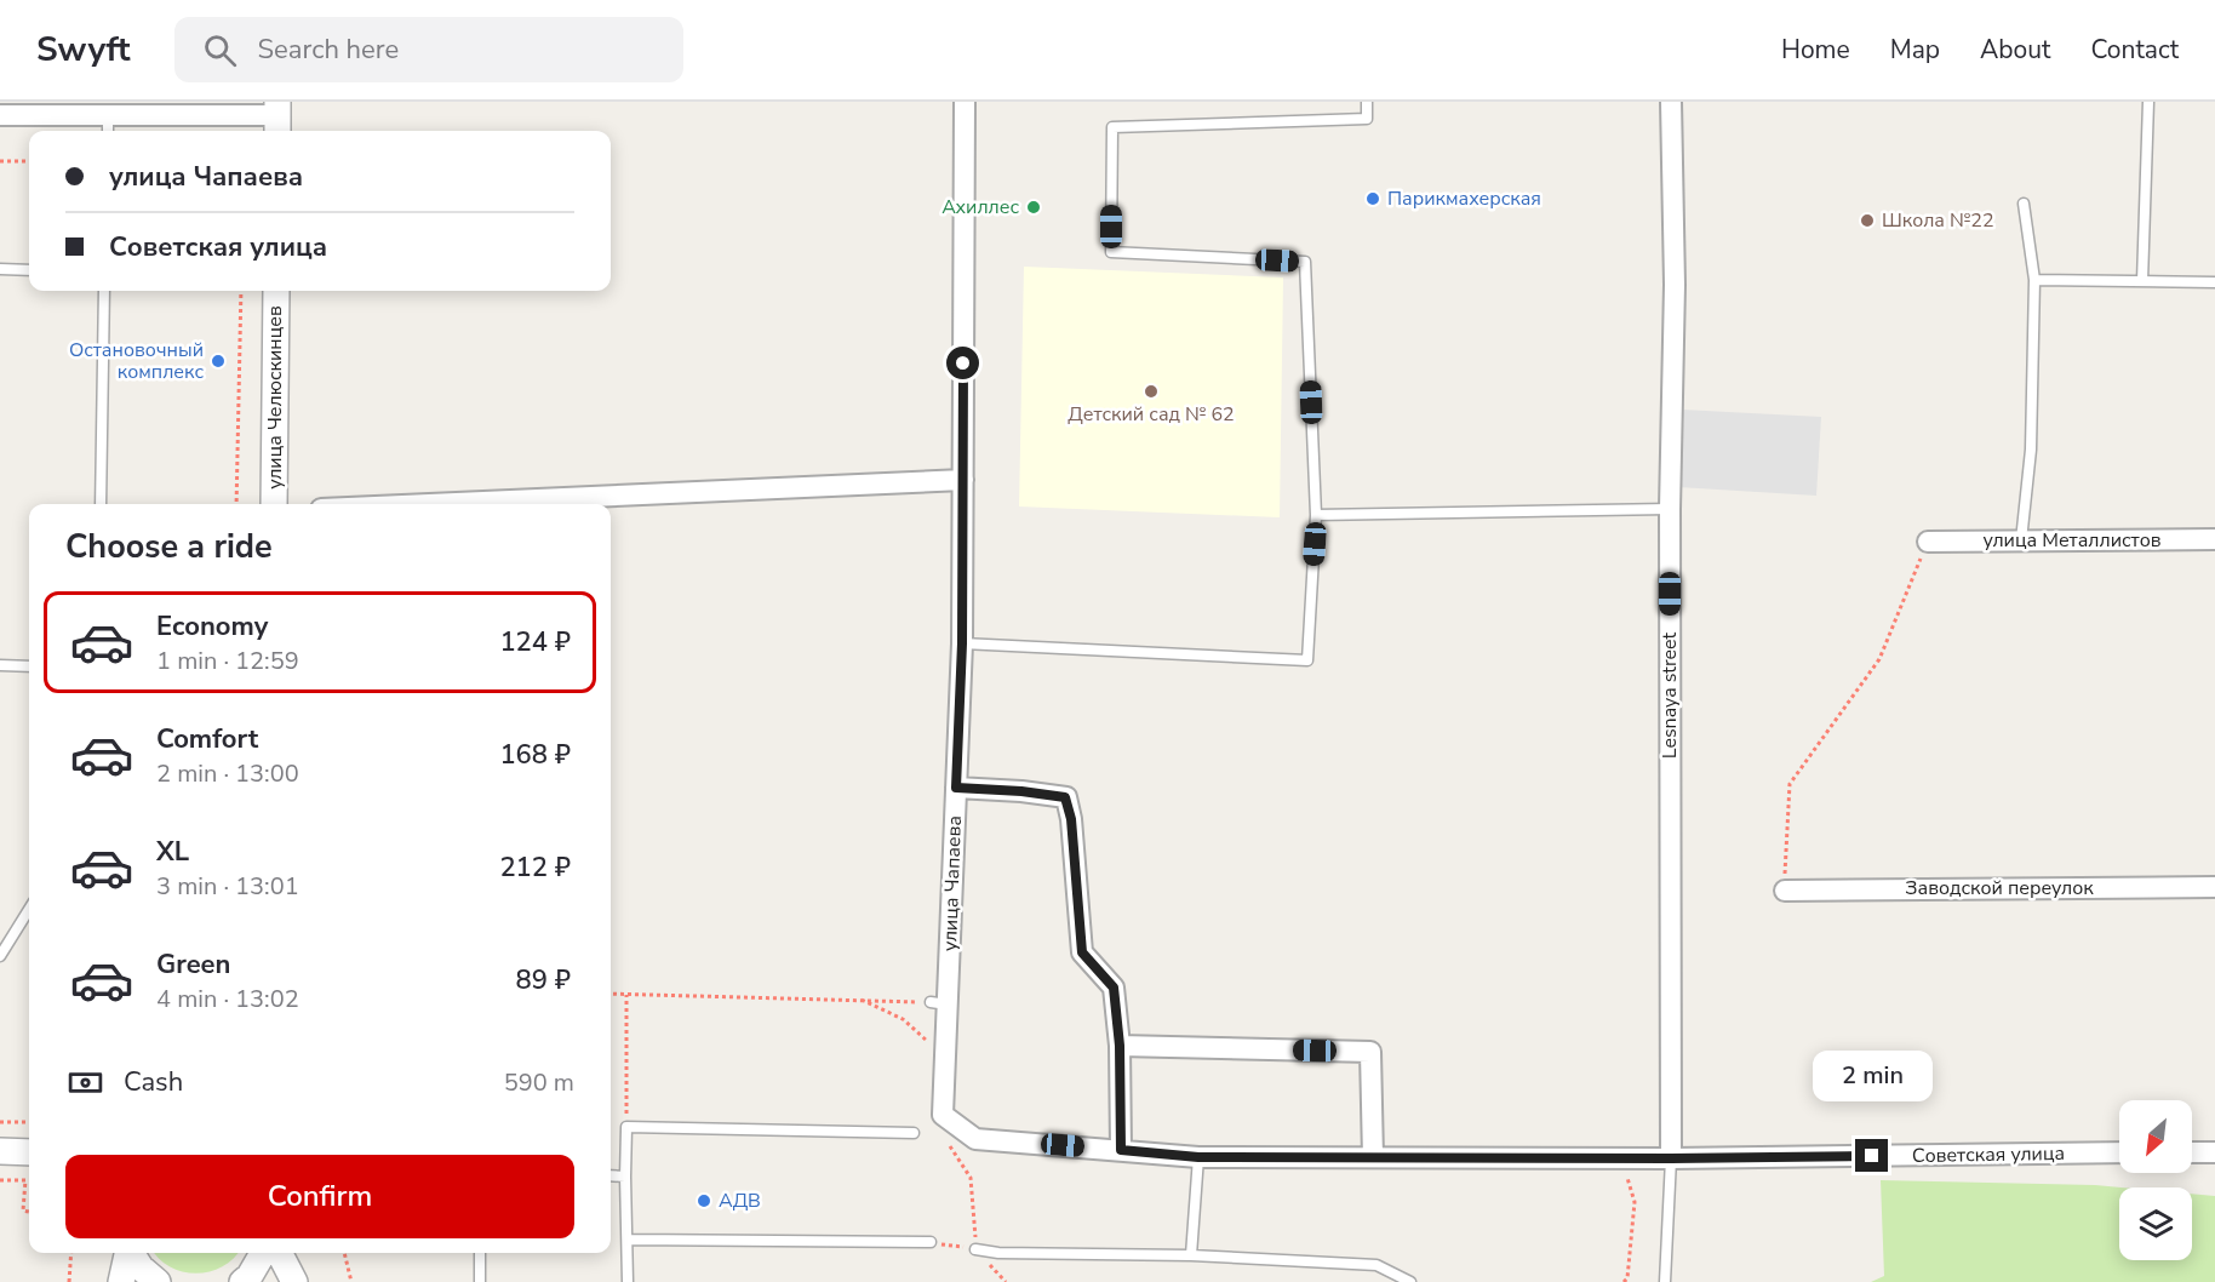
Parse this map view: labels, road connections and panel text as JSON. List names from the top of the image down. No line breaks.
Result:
{"streets":{"street":["улица Челюскинцев","улица Металлистов","Lesnaya street","улица Чапаева","Заводской переулок","Советская улица"]},"crossings":[["Lesnaya street","Советская улица"],["улица Чапаева","Советская улица"]],"places":["Парикмахерская","Ахиллес","Школа №22","Остановочный комплекс","Детский сад № 62","АДВ"],"north":"bottom left","page":{"header":"Swyft","search":"Search here","nav":["Home","Map","About","Contact"],"banner":["улица Чапаева","Советская улица"],"heading":"Choose a ride","list":[{"name":"Economy","note":"1 min · 12:59","value":"124 ₽"},{"name":"Comfort","note":"2 min · 13:00","value":"168 ₽"},{"name":"XL","note":"3 min · 13:01","value":"212 ₽"},{"name":"Green","note":"4 min · 13:02","value":"89 ₽"}],"pay":["Cash","590 m"],"bubble":"2 min","buttons":"Confirm"}}
